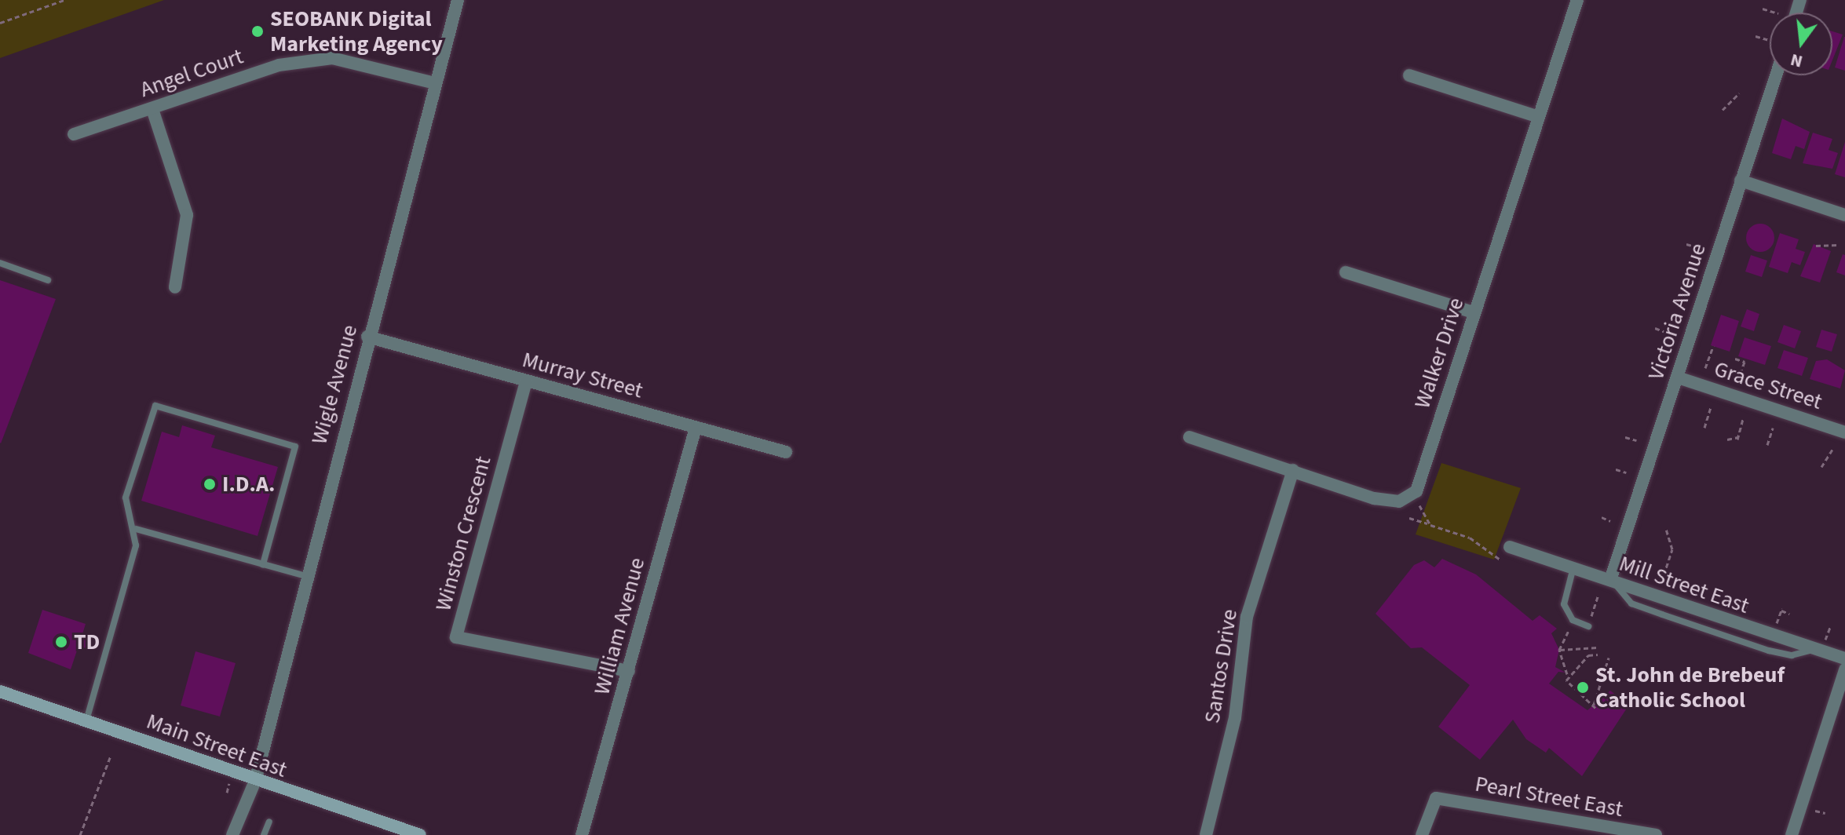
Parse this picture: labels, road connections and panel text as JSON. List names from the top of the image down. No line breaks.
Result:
{"streets":{"main road":["Main Street East"],"street":["Angel Court","Victoria Avenue","Walker Drive","Murray Street","Wigle Avenue","Grace Street","Winston Crescent","Mill Street East","William Avenue","Santos Drive","Pearl Street East"]},"crossings":[["Angel Court","Wigle Avenue"],["Victoria Avenue","Grace Street"],["Victoria Avenue","Mill Street East"],["Walker Drive","Santos Drive"],["Murray Street","Wigle Avenue"],["Murray Street","Winston Crescent"],["Murray Street","William Avenue"],["Wigle Avenue","Main Street East"],["Winston Crescent","William Avenue"]],"places":["SEOBANK Digital Marketing Agency","I.D.A.","TD","St. John de Brebeuf Catholic School"],"north":"bottom"}
